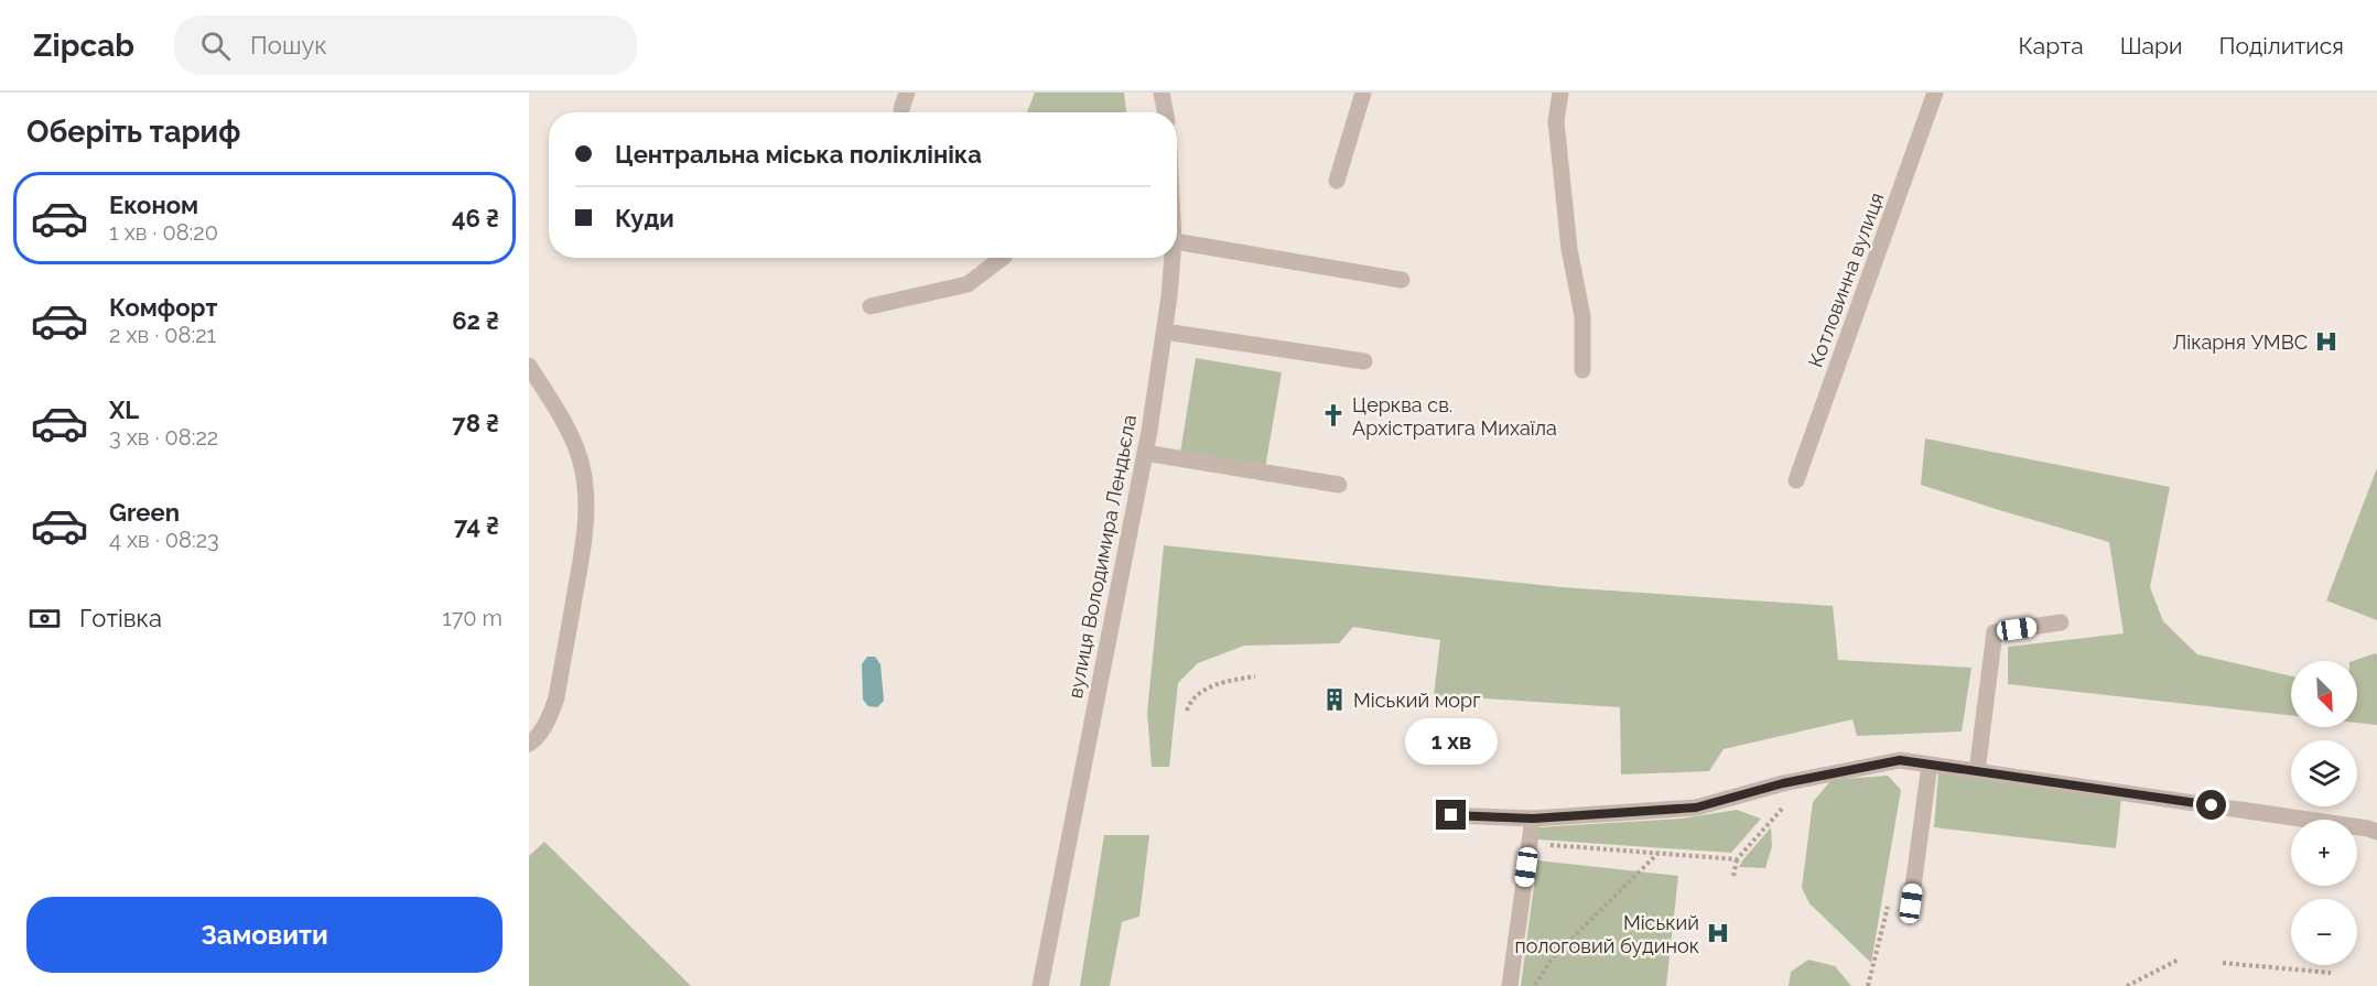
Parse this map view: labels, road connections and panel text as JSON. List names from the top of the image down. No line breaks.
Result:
{"streets":{"street":["Котловинна вулиця","вулиця Володимира Лендьєла"]},"places":{"hospital":["Лікарня УМВС","Міський пологовий будинок"],"church":["Церква св. Архістратига Михаїла"],"building":["Міський морг"]},"north":"bottom right","page":{"header":"Zipcab","search":"Пошук","nav":["Карта","Шари","Поділитися"],"heading":"Оберіть тариф","banner":["Центральна міська поліклініка","Куди"],"list":[{"name":"Економ","note":"1 хв · 08:20","value":"46 ₴"},{"name":"Комфорт","note":"2 хв · 08:21","value":"62 ₴"},{"name":"XL","note":"3 хв · 08:22","value":"78 ₴"},{"name":"Green","note":"4 хв · 08:23","value":"74 ₴"}],"pay":["Готівка","170 m"],"map_buttons":["+","−"],"bubble":"1 хв","buttons":"Замовити"}}
